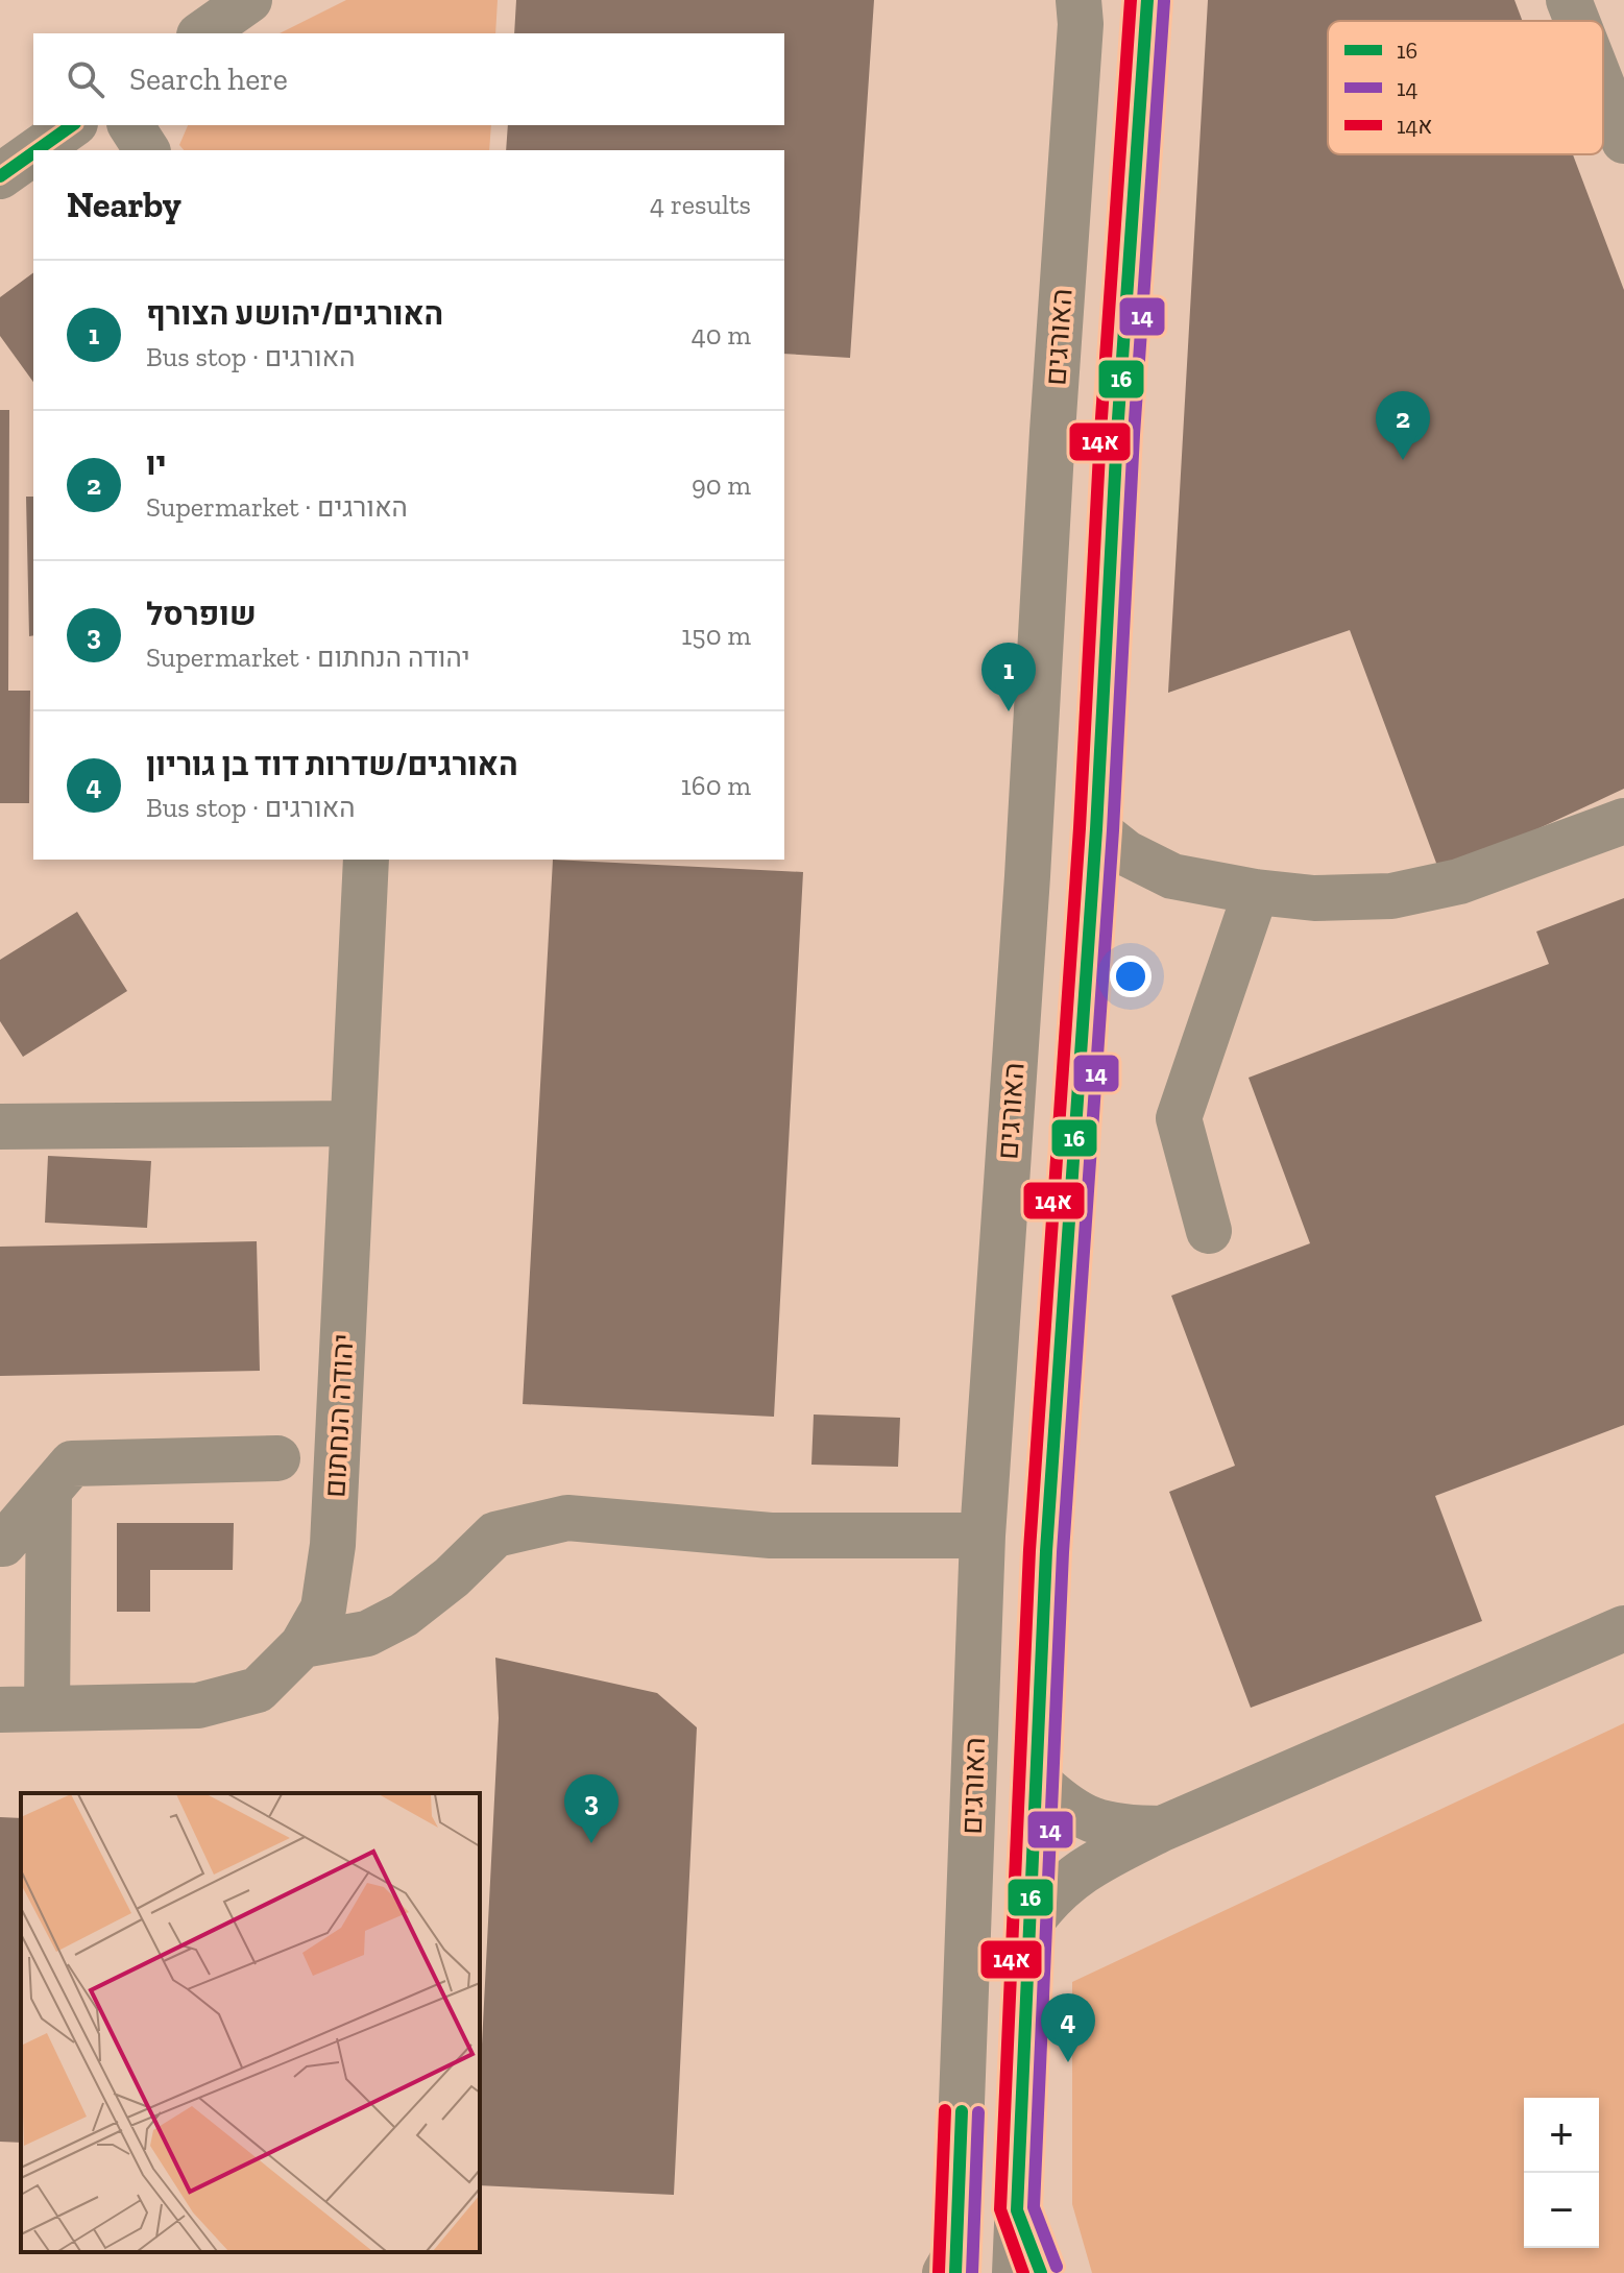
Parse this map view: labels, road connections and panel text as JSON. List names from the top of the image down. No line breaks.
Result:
{"streets":{"street":["האורגים","יהודה הנחתום"]},"lines":["transit line 16","transit line 14א","transit line 14"],"legend":["16","14","14א"],"page":{"search":"Search here","heading":["Nearby","4 results"],"list":[{"mark":"1","name":"האורגים/יהושע הצורף","note":"Bus stop · האורגים","value":"40 m"},{"mark":"2","name":"יו","note":"Supermarket · האורגים","value":"90 m"},{"mark":"3","name":"שופרסל","note":"Supermarket · יהודה הנחתום","value":"150 m"},{"mark":"4","name":"האורגים/שדרות דוד בן גוריון","note":"Bus stop · האורגים","value":"160 m"}],"pins":["2","1","3","4"],"map_buttons":["+","−"]}}
